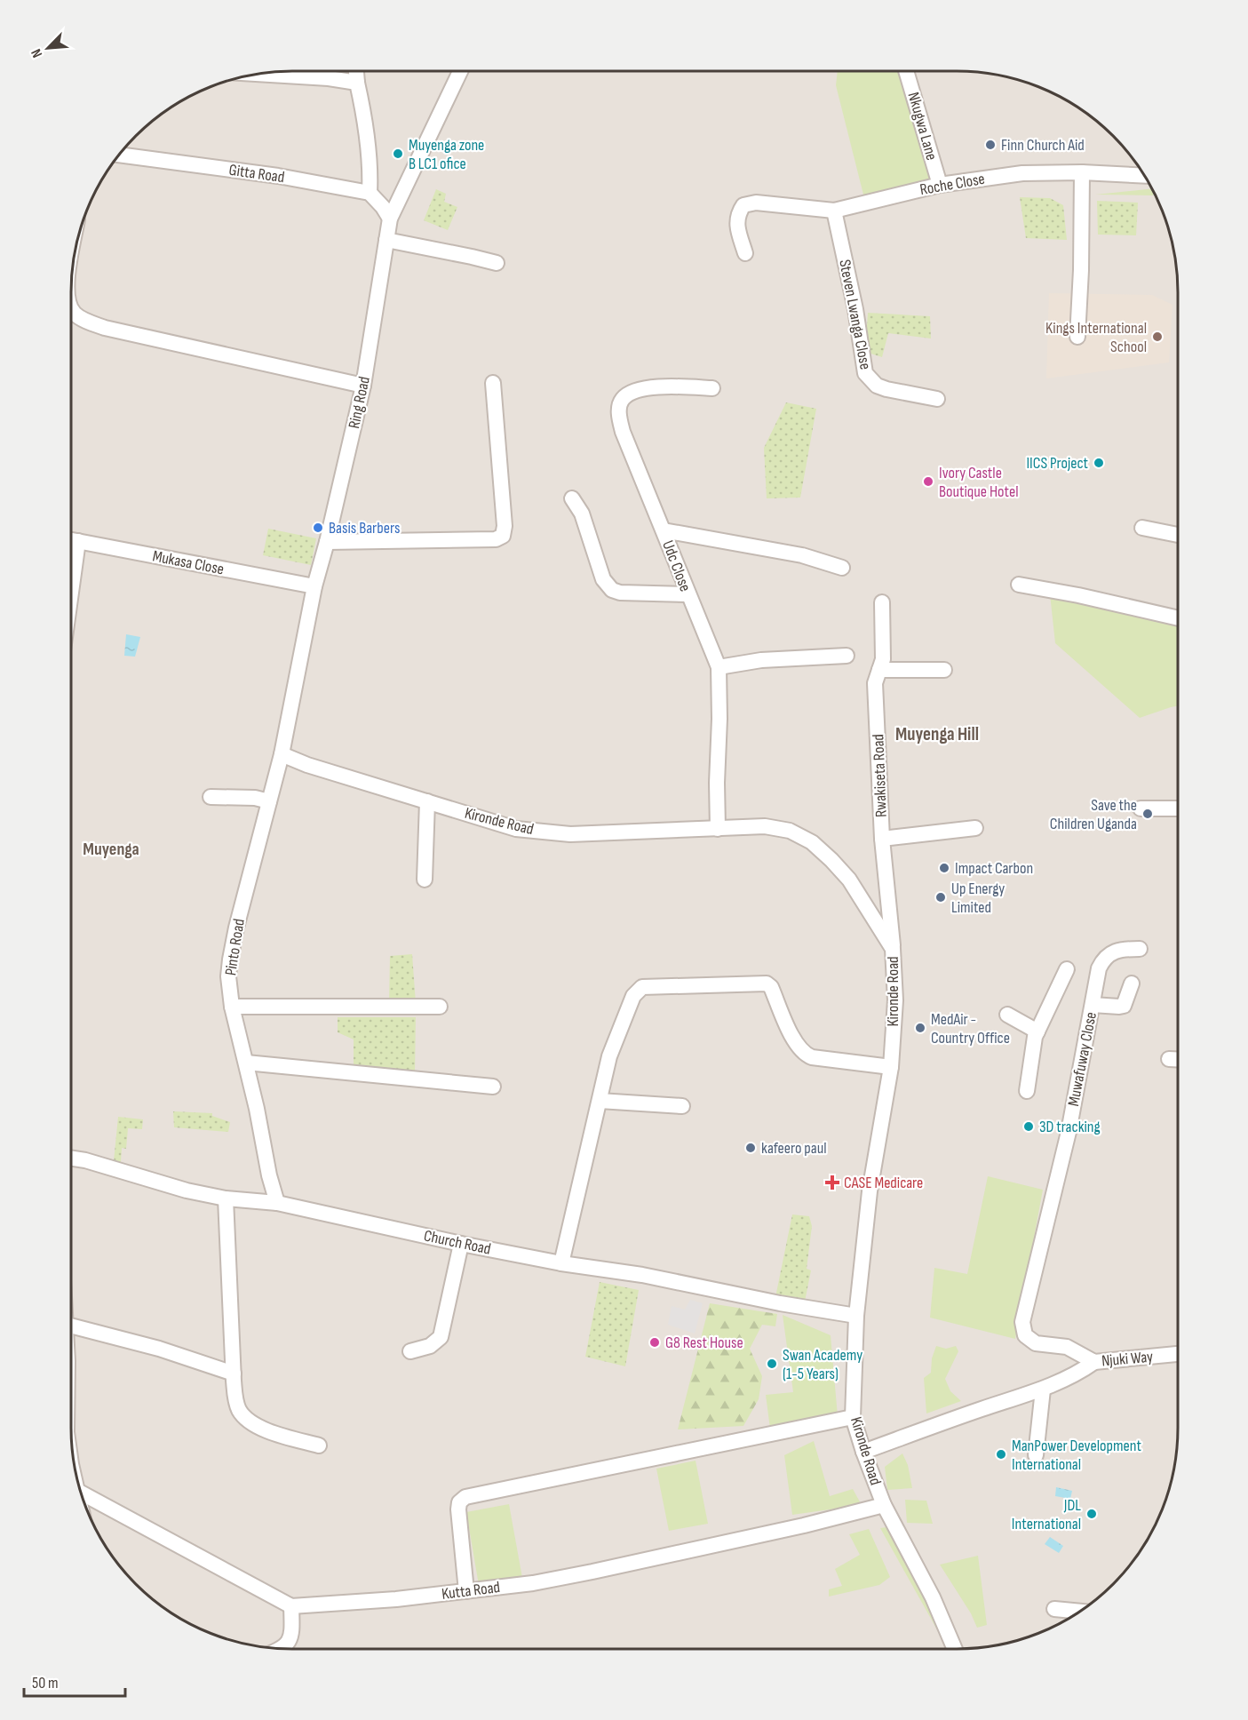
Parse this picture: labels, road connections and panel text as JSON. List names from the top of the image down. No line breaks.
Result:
{"streets":{"street":["Nkugwa Lane","Gitta Road","Roche Close","Steven Lwanga Close","Ring Road","Mukasa Close","Udc Close","Rwakiseta Road","Kironde Road","Pinto Road","Muwafuway Close","Church Road","Njuki Way","Kutta Road"]},"crossings":[["Nkugwa Lane","Roche Close"],["Roche Close","Steven Lwanga Close"],["Ring Road","Mukasa Close"],["Ring Road","Kironde Road"],["Ring Road","Pinto Road"],["Udc Close","Kironde Road"],["Rwakiseta Road","Kironde Road"],["Kironde Road","Pinto Road"],["Kironde Road","Church Road"],["Kironde Road","Kutta Road"],["Pinto Road","Church Road"],["Muwafuway Close","Njuki Way"]],"districts":["Muyenga Hill","Muyenga"],"places":{"other":["Finn Church Aid","Muyenga zone B LC1 ofice","Kings International School","IICS Project","Ivory Castle Boutique Hotel","Basis Barbers","Save the Children Uganda","Impact Carbon","Up Energy Limited","MedAir - Country Office","3D tracking","kafeero paul","G8 Rest House","Swan Academy (1-5 Years)","ManPower Development International","JDL International"],"health":["CASE Medicare"]},"scale_bar":"50 m","north":"bottom left"}
